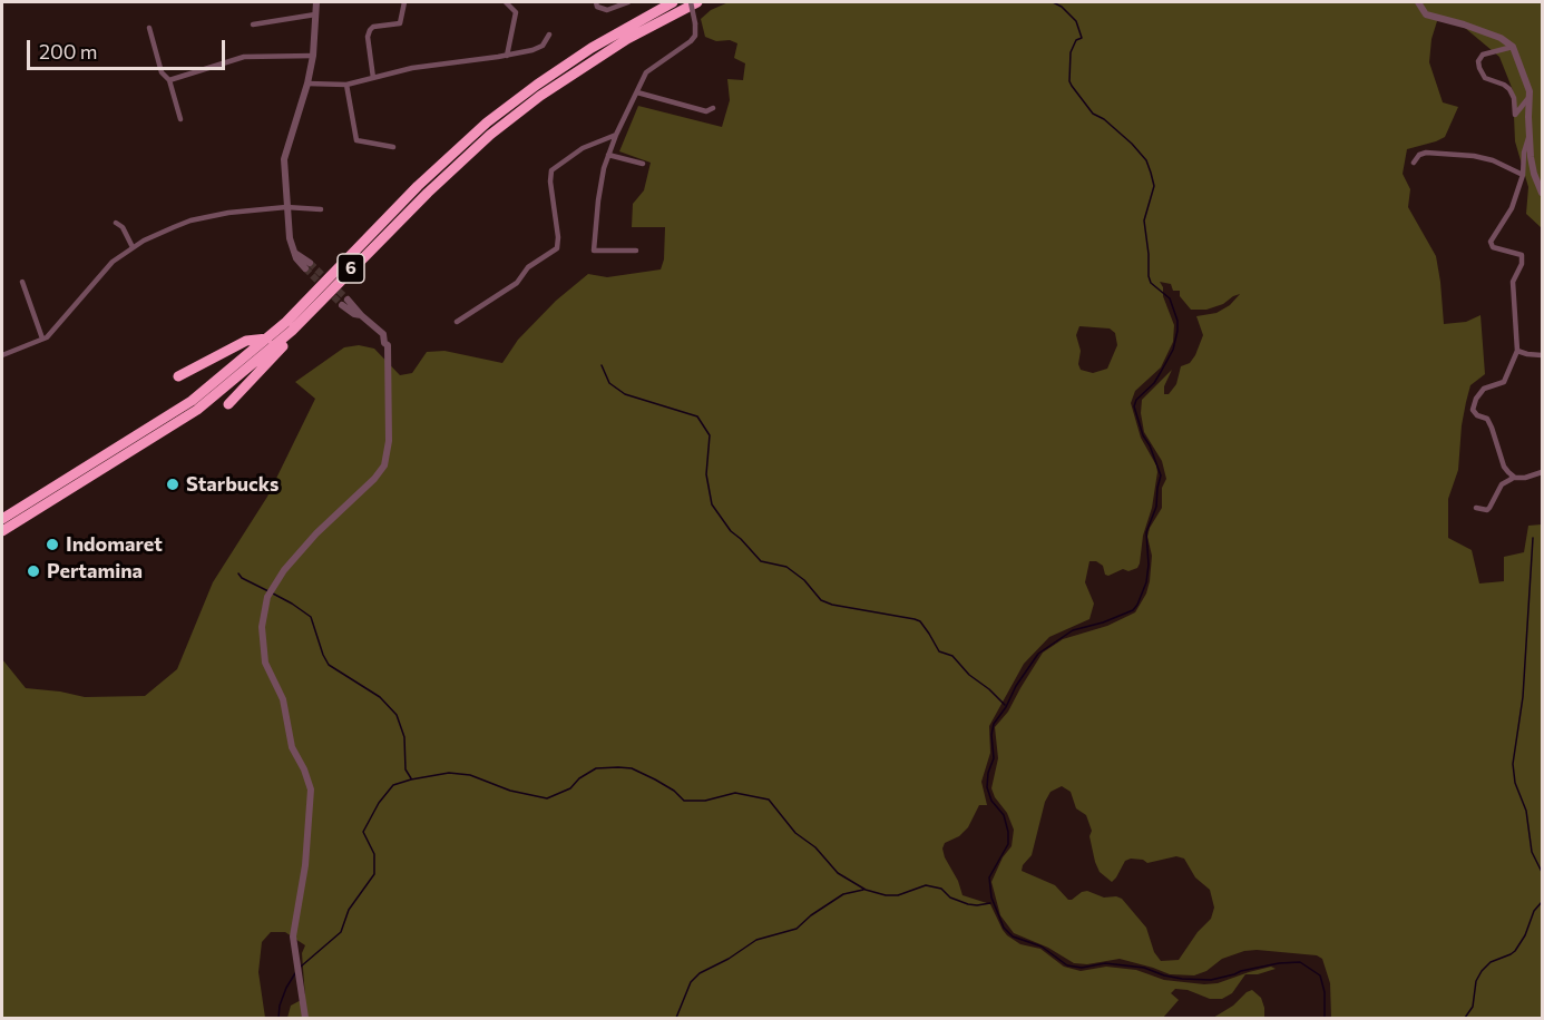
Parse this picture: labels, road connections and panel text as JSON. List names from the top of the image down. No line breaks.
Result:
{"streets":{"highway":["6"]},"places":["Starbucks","Indomaret","Pertamina"],"scale_bar":"200 m"}
